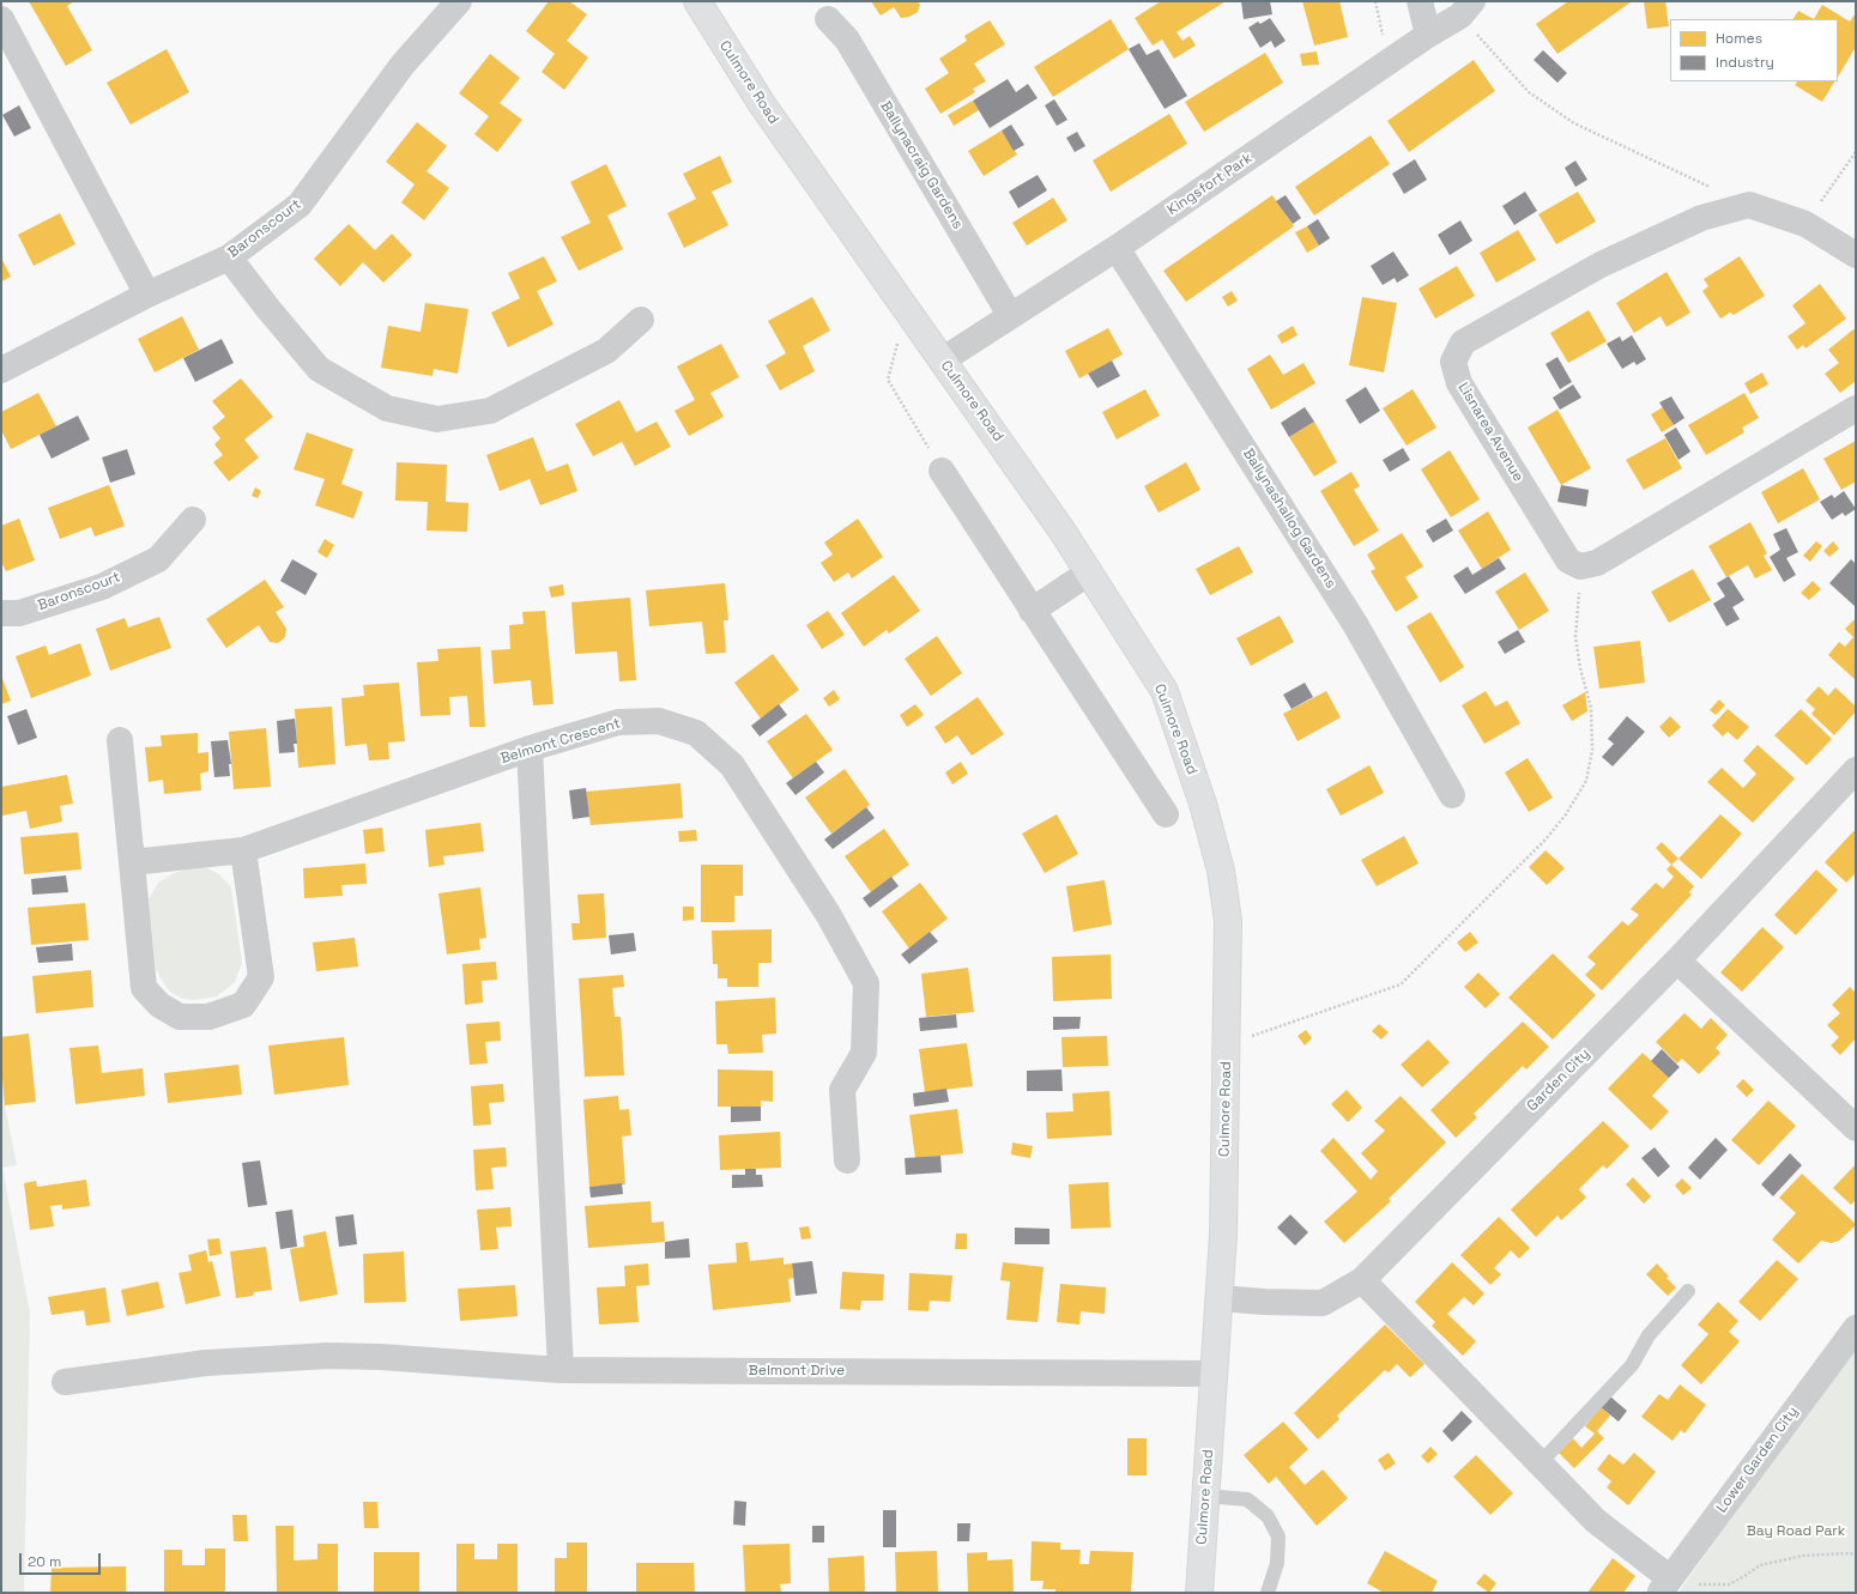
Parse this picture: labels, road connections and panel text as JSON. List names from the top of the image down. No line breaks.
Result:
{"streets":{"highway":["Culmore Road"],"street":["Ballynacraig Gardens","Kingsfort Park","Baronscourt","Lisnarea Avenue","Ballynashallog Gardens","Belmont Crescent","Garden City","Belmont Drive","Lower Garden City"]},"crossings":[["Culmore Road","Kingsfort Park"],["Culmore Road","Garden City"],["Culmore Road","Belmont Drive"],["Ballynacraig Gardens","Kingsfort Park"],["Kingsfort Park","Ballynashallog Gardens"]],"parks":["Bay Road Park"],"legend":["Homes","Industry"],"scale_bar":"20 m"}
